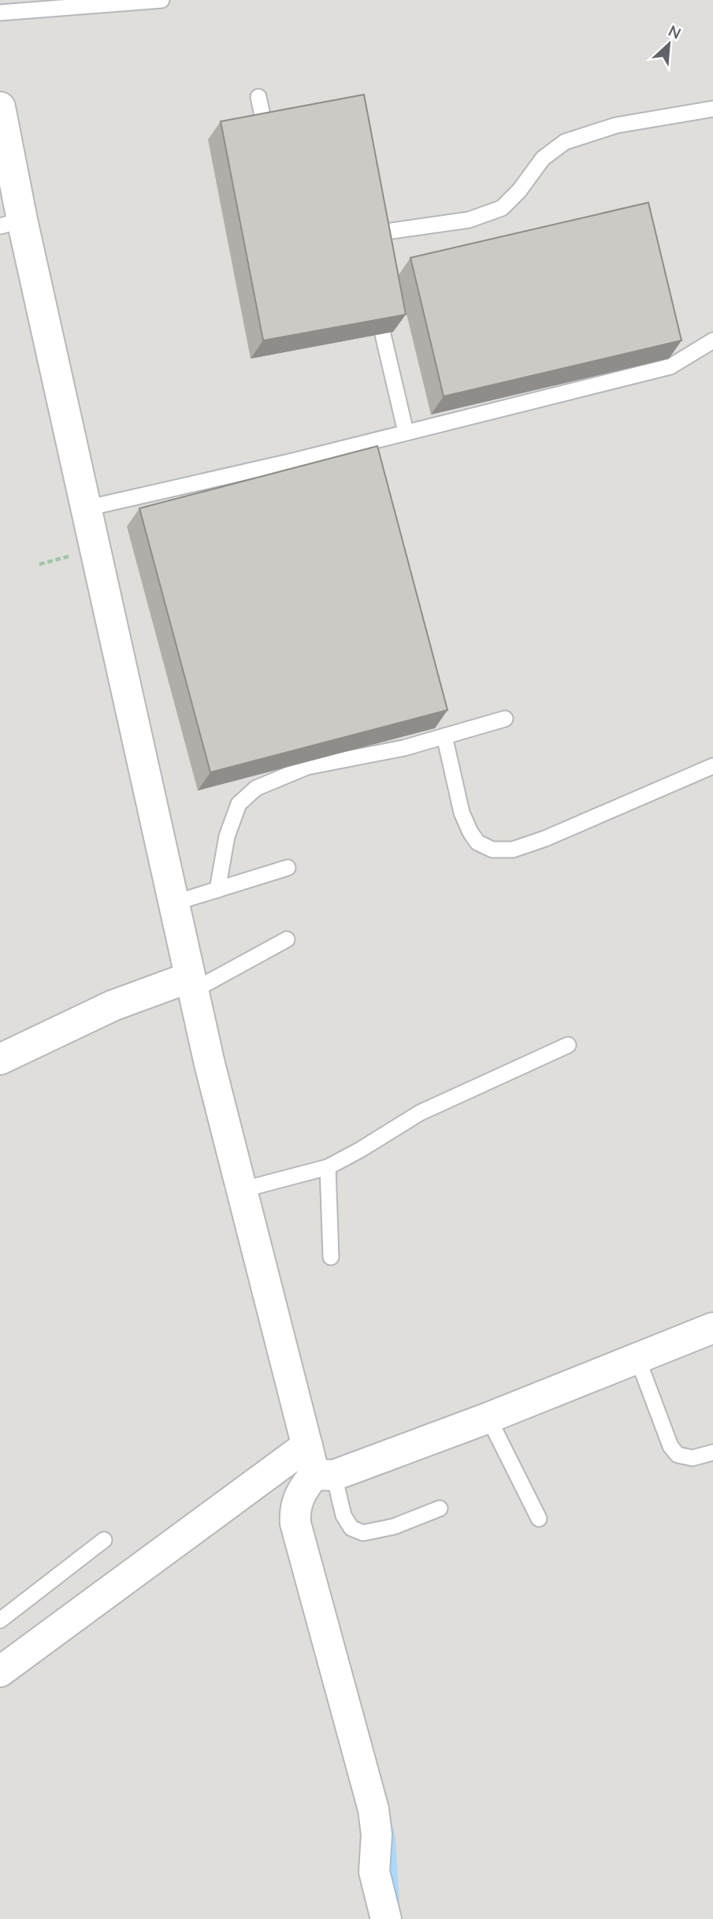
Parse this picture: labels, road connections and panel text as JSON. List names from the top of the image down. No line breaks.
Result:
{"north":"top right"}
